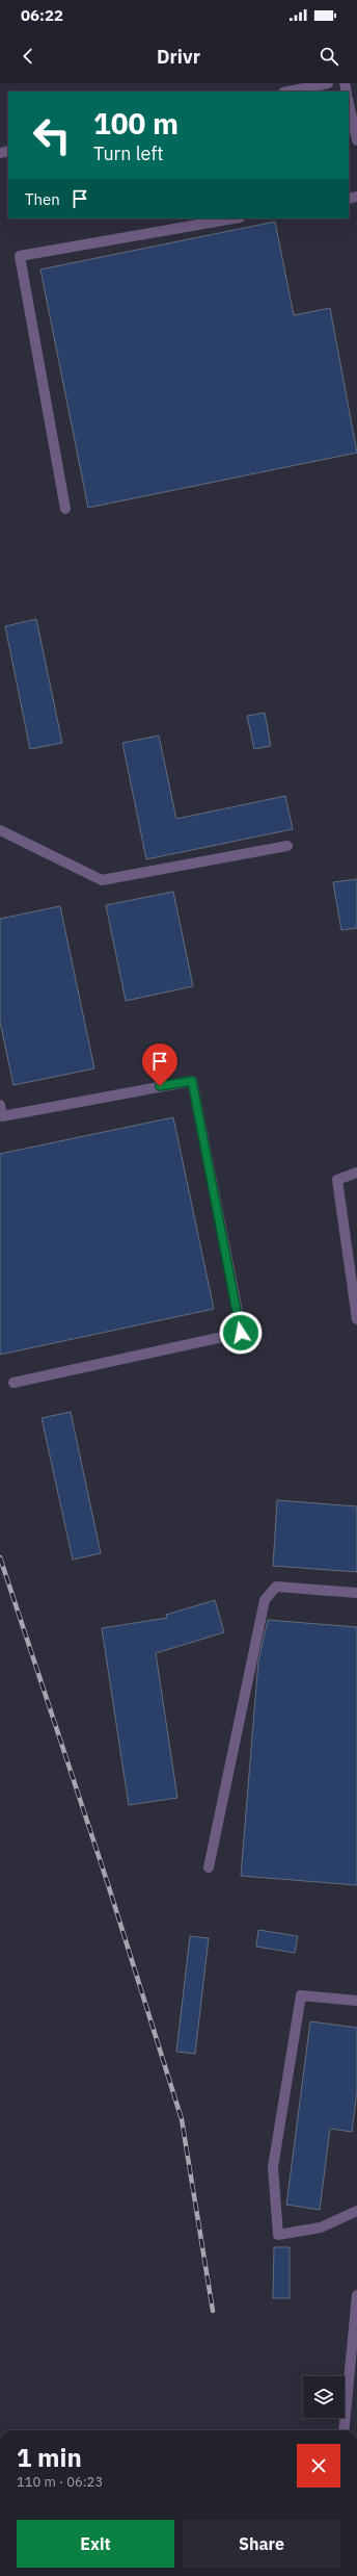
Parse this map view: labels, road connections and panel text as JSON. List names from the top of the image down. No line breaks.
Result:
{"page":{"status":"06:22","header":"Drivr","turn":["100 m","Turn left"],"then":"Then","heading":["1 min","110 m · 06:23"],"buttons":["Exit","Share"]}}
